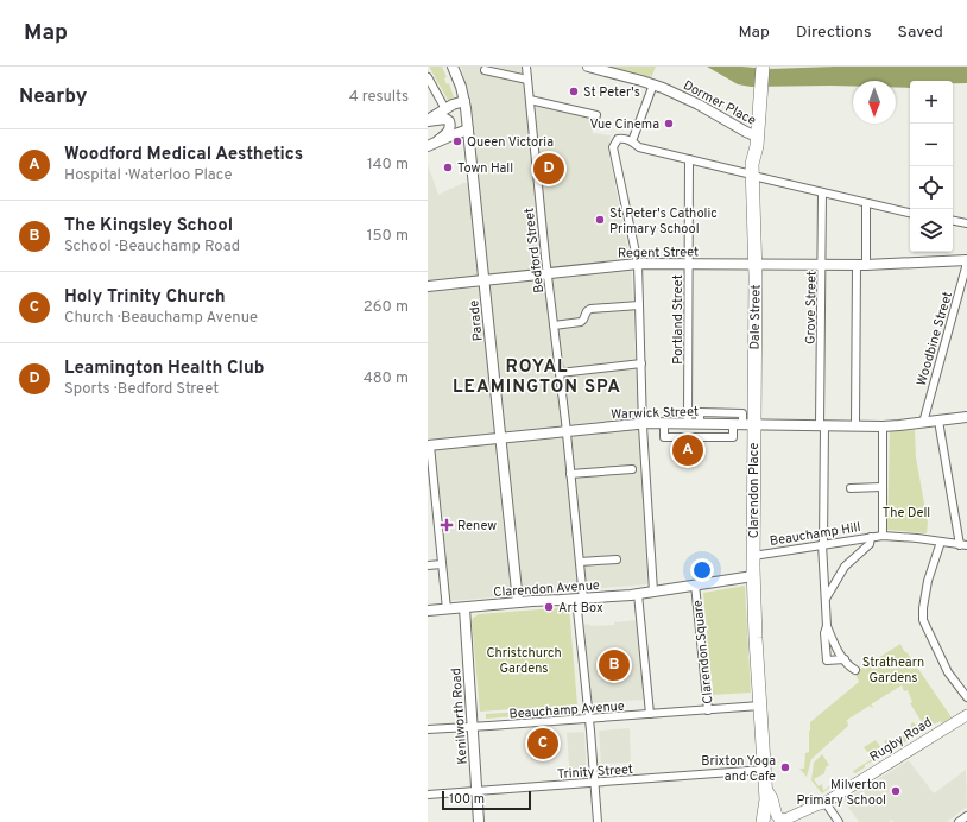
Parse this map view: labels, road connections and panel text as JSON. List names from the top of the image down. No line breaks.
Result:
{"streets":{"highway":["Dale Street","Clarendon Place"],"main road":["Dormer Place","Regent Street","Parade","Warwick Street","Clarendon Avenue","Clarendon Square","Kenilworth Road","Rugby Road"],"street":["Bedford Street","Grove Street","Portland Street","Woodbine Street","Beauchamp Hill","Beauchamp Avenue","Trinity Street"]},"crossings":[["Dormer Place","Dale Street"],["Bedford Street","Regent Street"],["Bedford Street","Warwick Street"],["Bedford Street","Clarendon Avenue"],["Bedford Street","Beauchamp Avenue"],["Bedford Street","Trinity Street"],["Regent Street","Grove Street"],["Regent Street","Dale Street"],["Regent Street","Portland Street"],["Regent Street","Parade"],["Regent Street","Woodbine Street"],["Grove Street","Warwick Street"],["Grove Street","Beauchamp Hill"],["Dale Street","Warwick Street"],["Dale Street","Clarendon Place"],["Portland Street","Warwick Street"],["Parade","Warwick Street"],["Parade","Clarendon Avenue"],["Woodbine Street","Warwick Street"],["Warwick Street","Clarendon Place"],["Clarendon Place","Beauchamp Hill"],["Clarendon Avenue","Clarendon Square"],["Clarendon Avenue","Kenilworth Road"],["Clarendon Square","Beauchamp Avenue"],["Beauchamp Avenue","Kenilworth Road"],["Kenilworth Road","Trinity Street"]],"districts":["ROYAL LEAMINGTON SPA"],"parks":["The Dell","Christchurch Gardens","Strathearn Gardens"],"places":{"other":["St Peter's","Vue Cinema","Queen Victoria","Town Hall","St Peter's Catholic Primary School","Art Box","Brixton Yoga and Cafe","Milverton Primary School"],"health":["Renew"]},"scale_bar":"100 m","north":"bottom","page":{"header":"Map","nav":["Map","Directions","Saved"],"heading":["Nearby","4 results"],"map_buttons":["+","−"],"list":[{"mark":"A","name":"Woodford Medical Aesthetics","note":"Hospital · Waterloo Place","value":"140 m"},{"mark":"B","name":"The Kingsley School","note":"School · Beauchamp Road","value":"150 m"},{"mark":"C","name":"Holy Trinity Church","note":"Church · Beauchamp Avenue","value":"260 m"},{"mark":"D","name":"Leamington Health Club","note":"Sports · Bedford Street","value":"480 m"}],"pins":["D","A","B","C"],"scale":"100 m"}}
